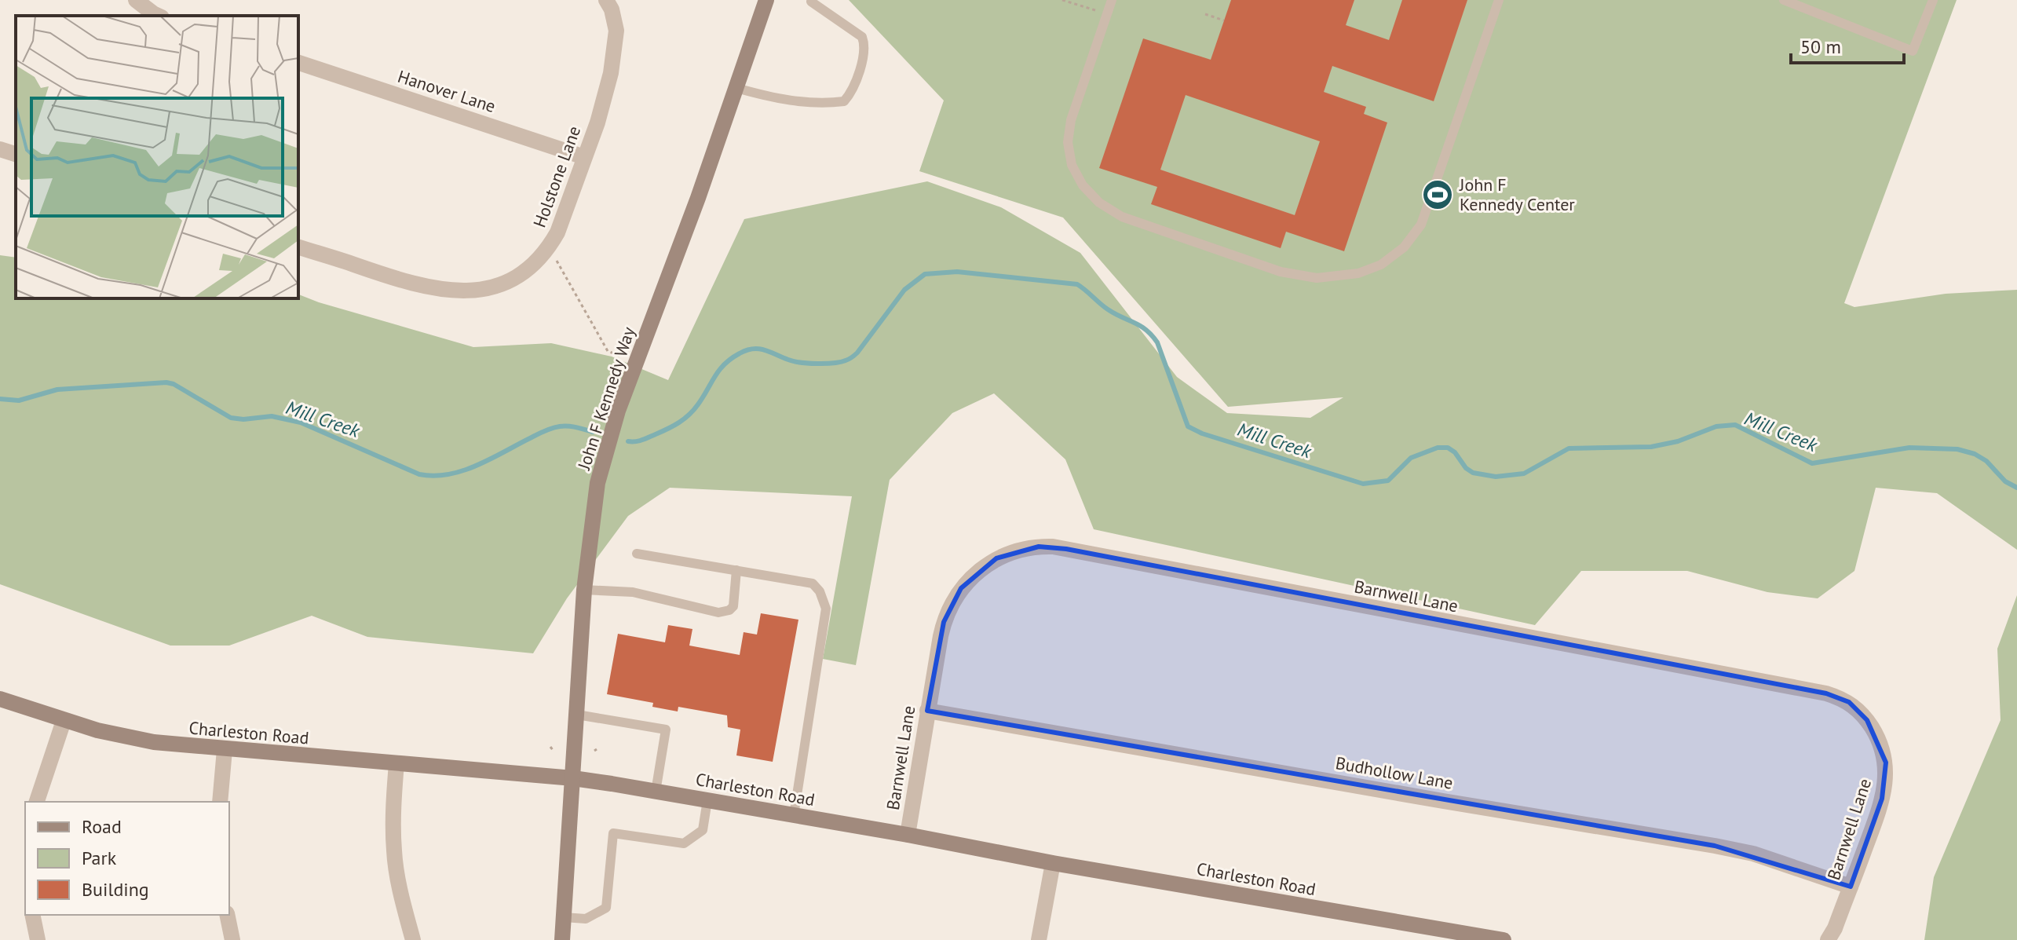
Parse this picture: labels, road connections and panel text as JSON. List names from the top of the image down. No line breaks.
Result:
{"streets":{"street":["Hanover Lane","Holstone Lane","John F Kennedy Way","Barnwell Lane","Charleston Road","Budhollow Lane"]},"crossings":[["Hanover Lane","Holstone Lane"],["John F Kennedy Way","Charleston Road"],["Barnwell Lane","Charleston Road"],["Barnwell Lane","Budhollow Lane"]],"water":["Mill Creek"],"places":{"sports":["John F Kennedy Center"]},"legend":["Road","Park","Building"],"scale_bar":"50 m"}
